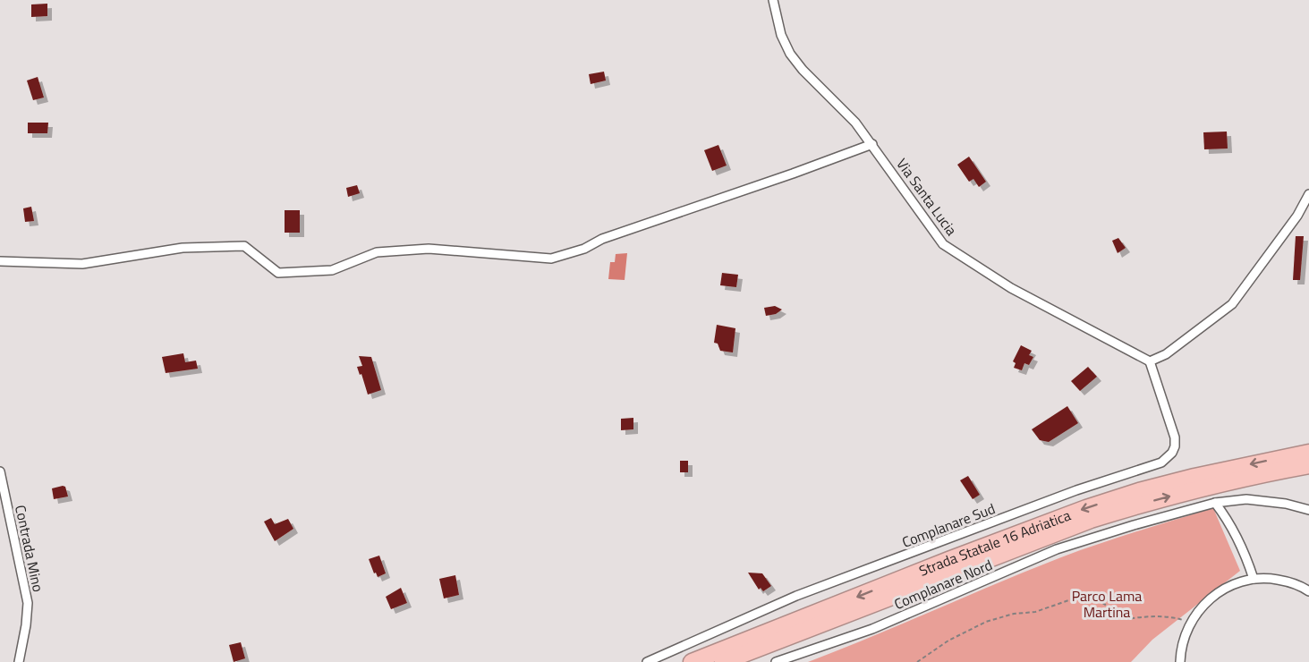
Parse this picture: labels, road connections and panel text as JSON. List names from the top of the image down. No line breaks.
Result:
{"streets":{"highway":["Strada Statale 16 Adriatica"],"street":["Via Santa Lucia","Complanare Sud","Contrada Mino","Complanare Nord"]},"crossings":[["Via Santa Lucia","Complanare Sud"]],"parks":["Parco Lama Martina"]}
